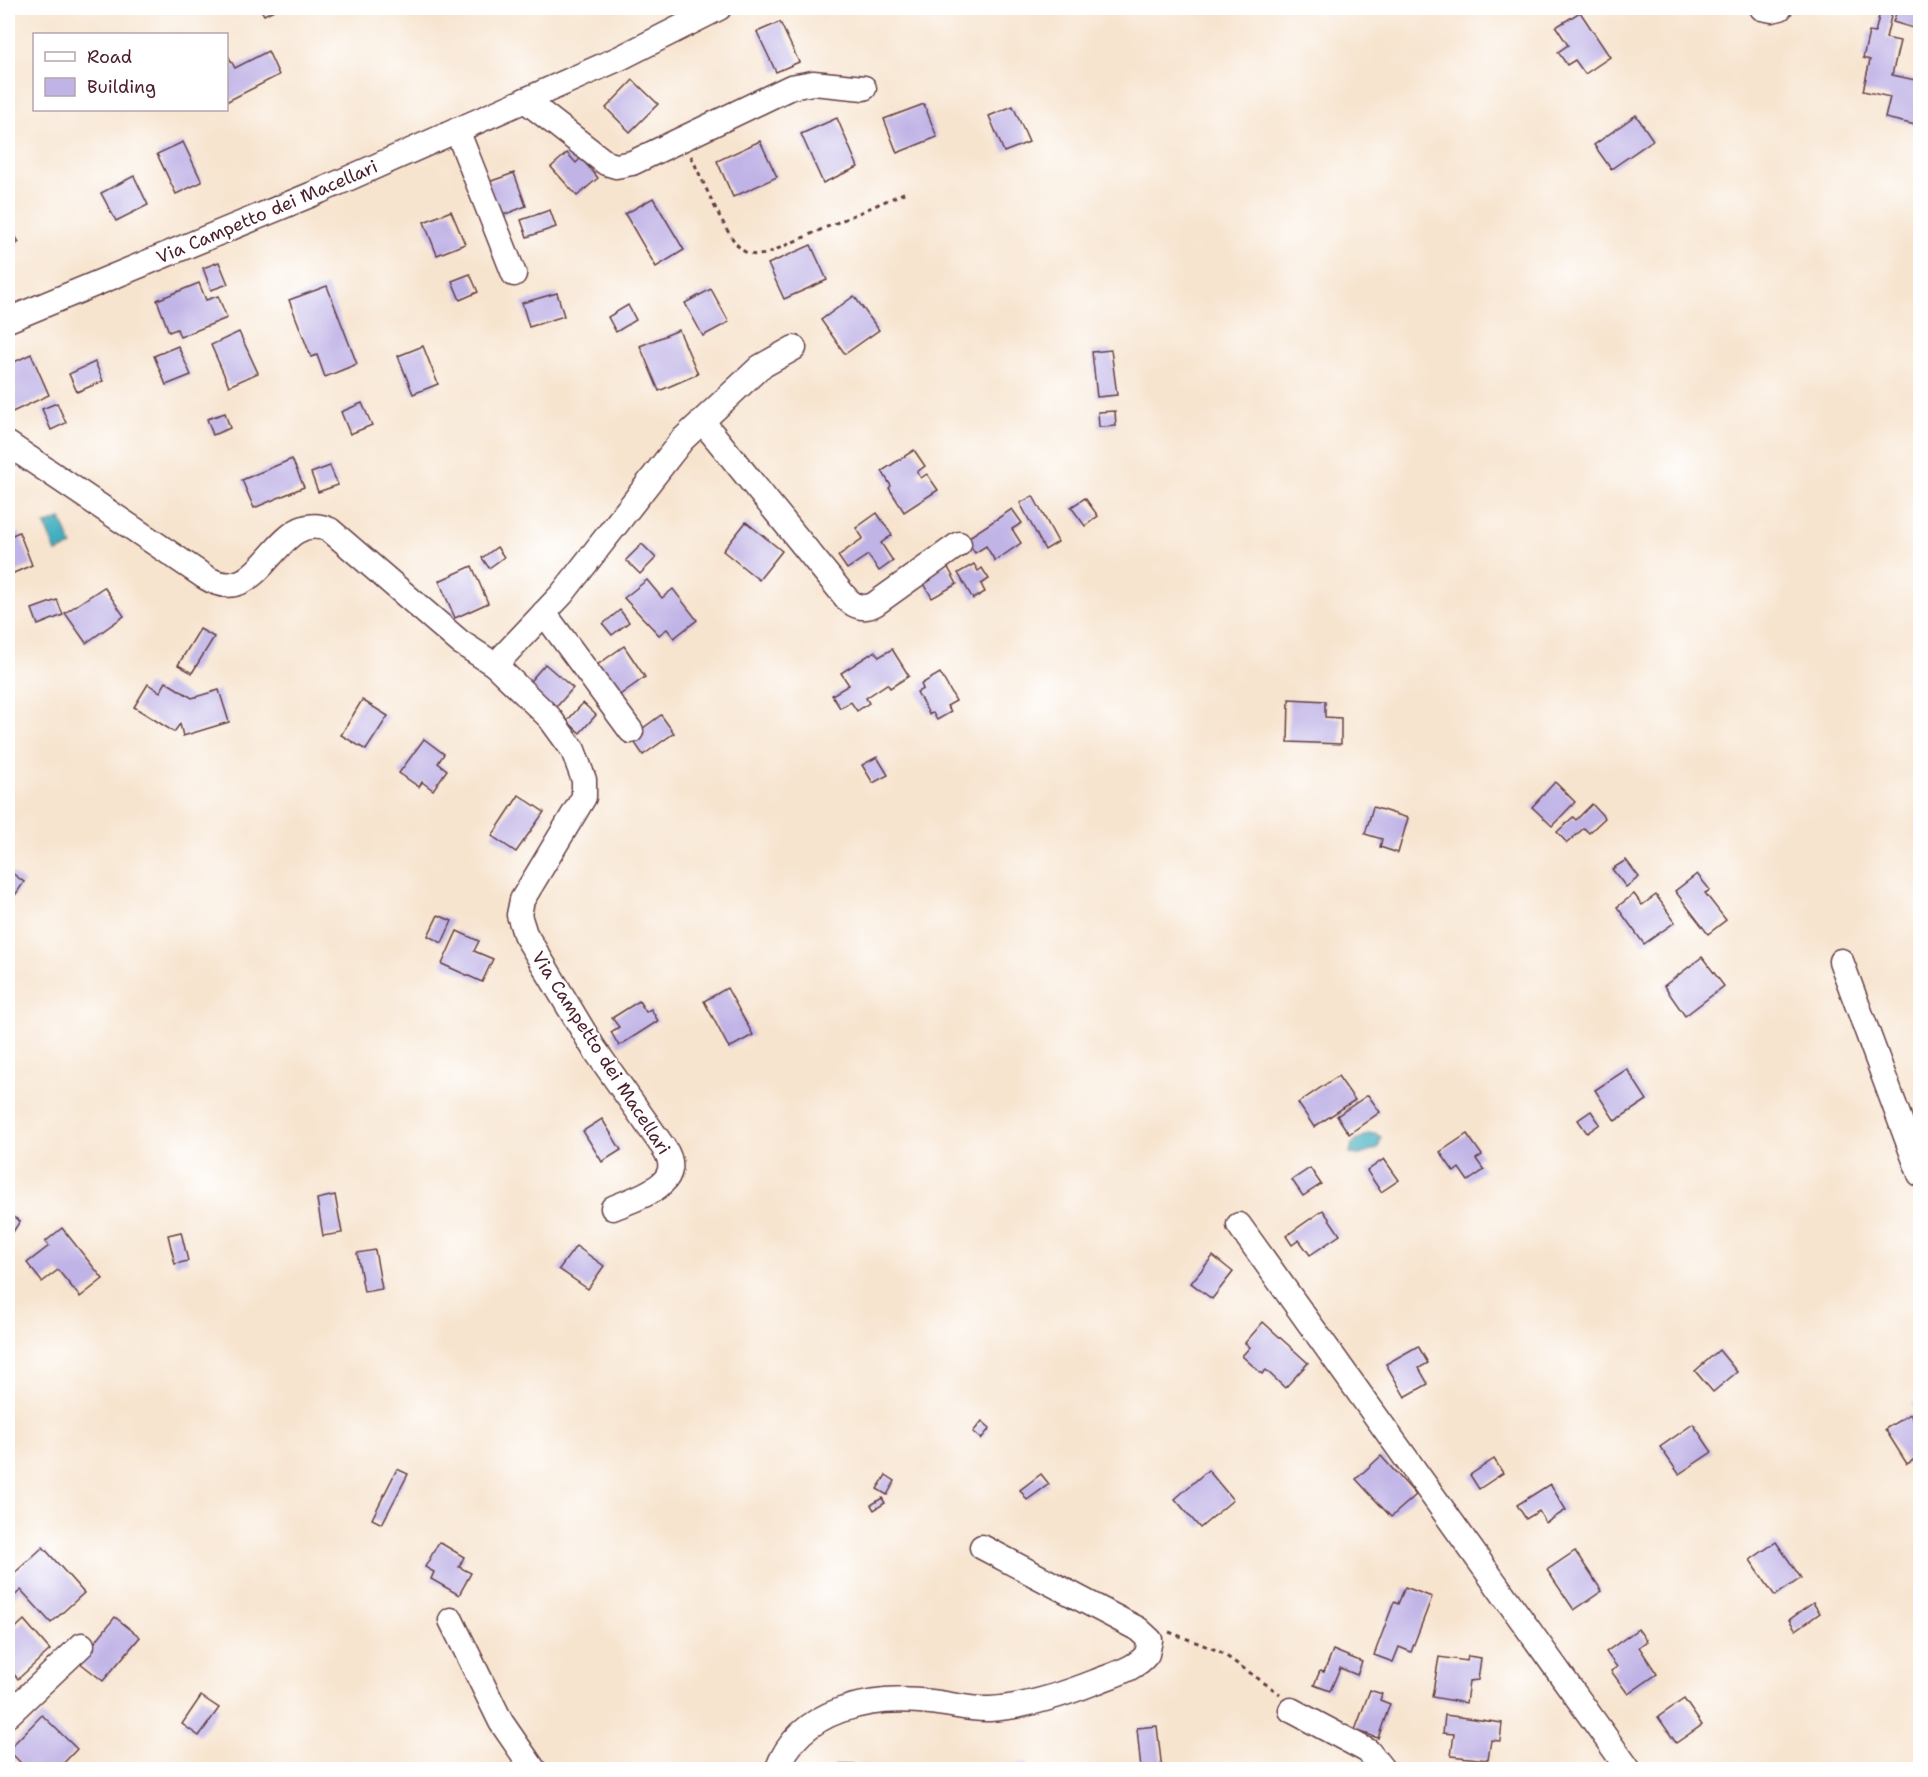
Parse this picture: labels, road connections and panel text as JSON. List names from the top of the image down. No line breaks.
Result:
{"streets":{"street":["Via Campetto dei Macellari"]},"legend":["Road","Building"]}
